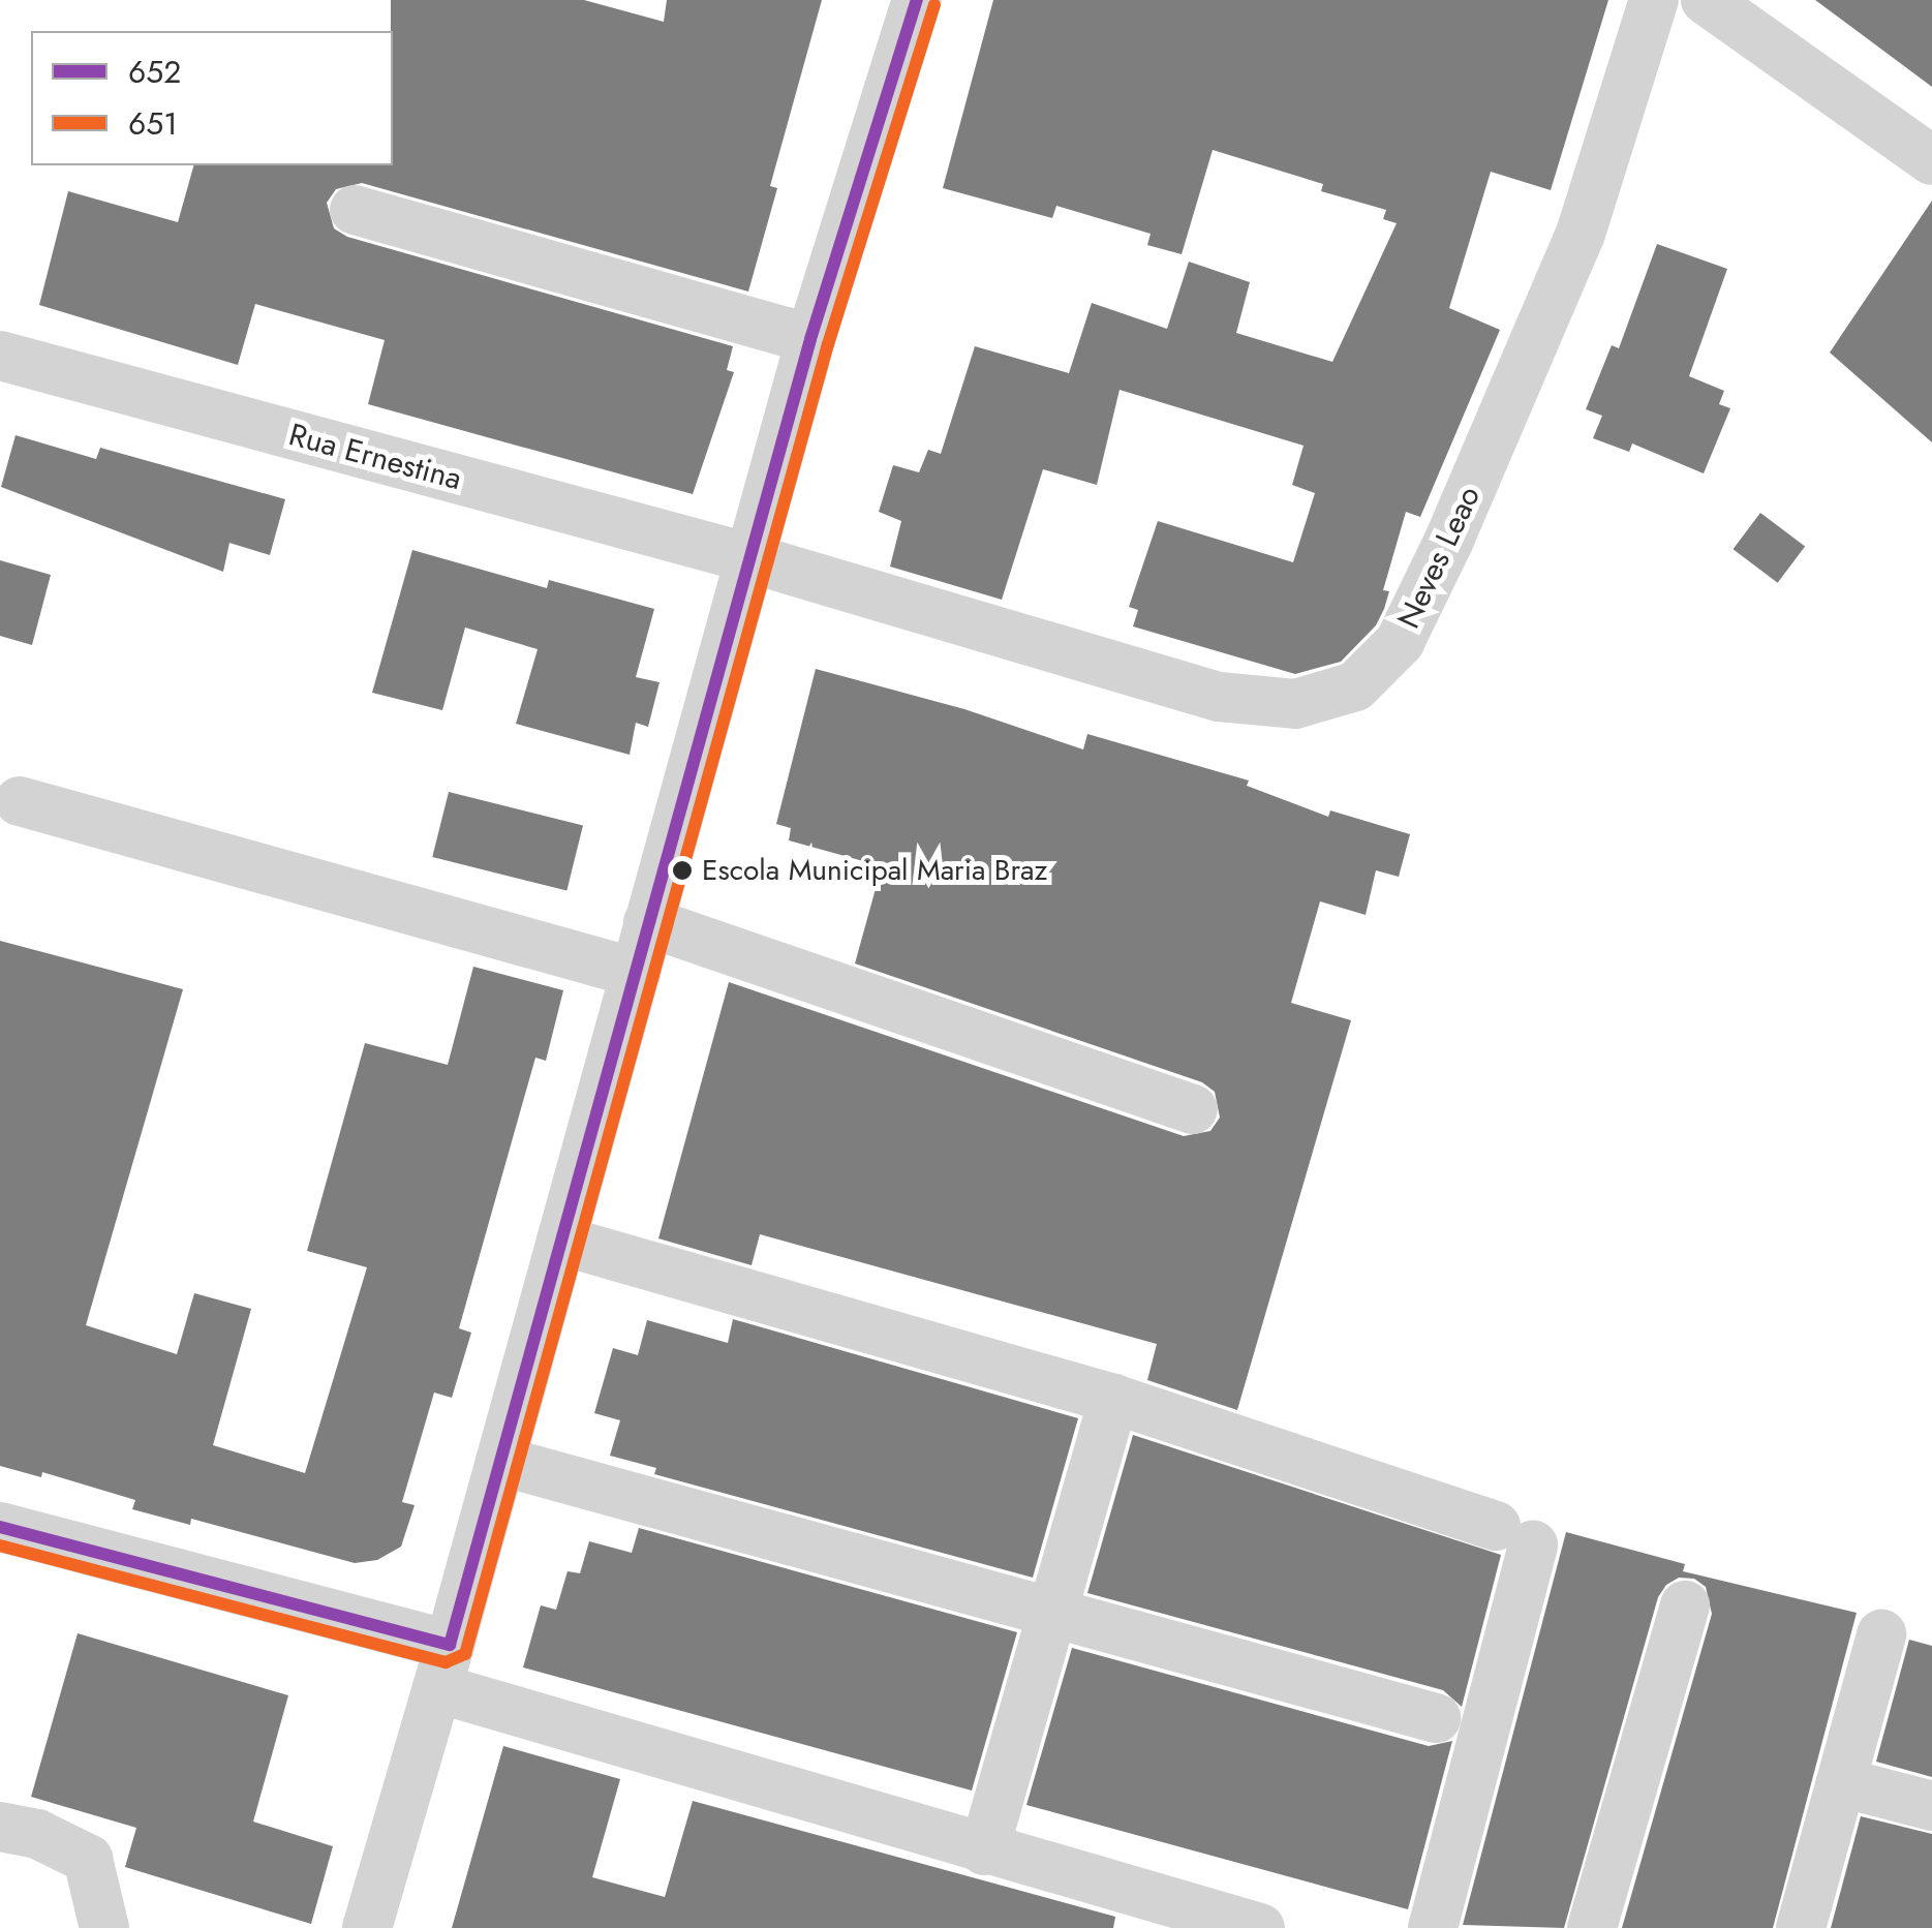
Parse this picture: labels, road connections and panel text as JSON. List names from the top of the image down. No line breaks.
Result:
{"streets":{"street":["Rua Ernestina","Neves Leao"]},"crossings":[["Rua Ernestina","Neves Leao"]],"places":["Escola Municipal Maria Braz"],"lines":["transit line 652","transit line 651"],"legend":["652","651"]}
